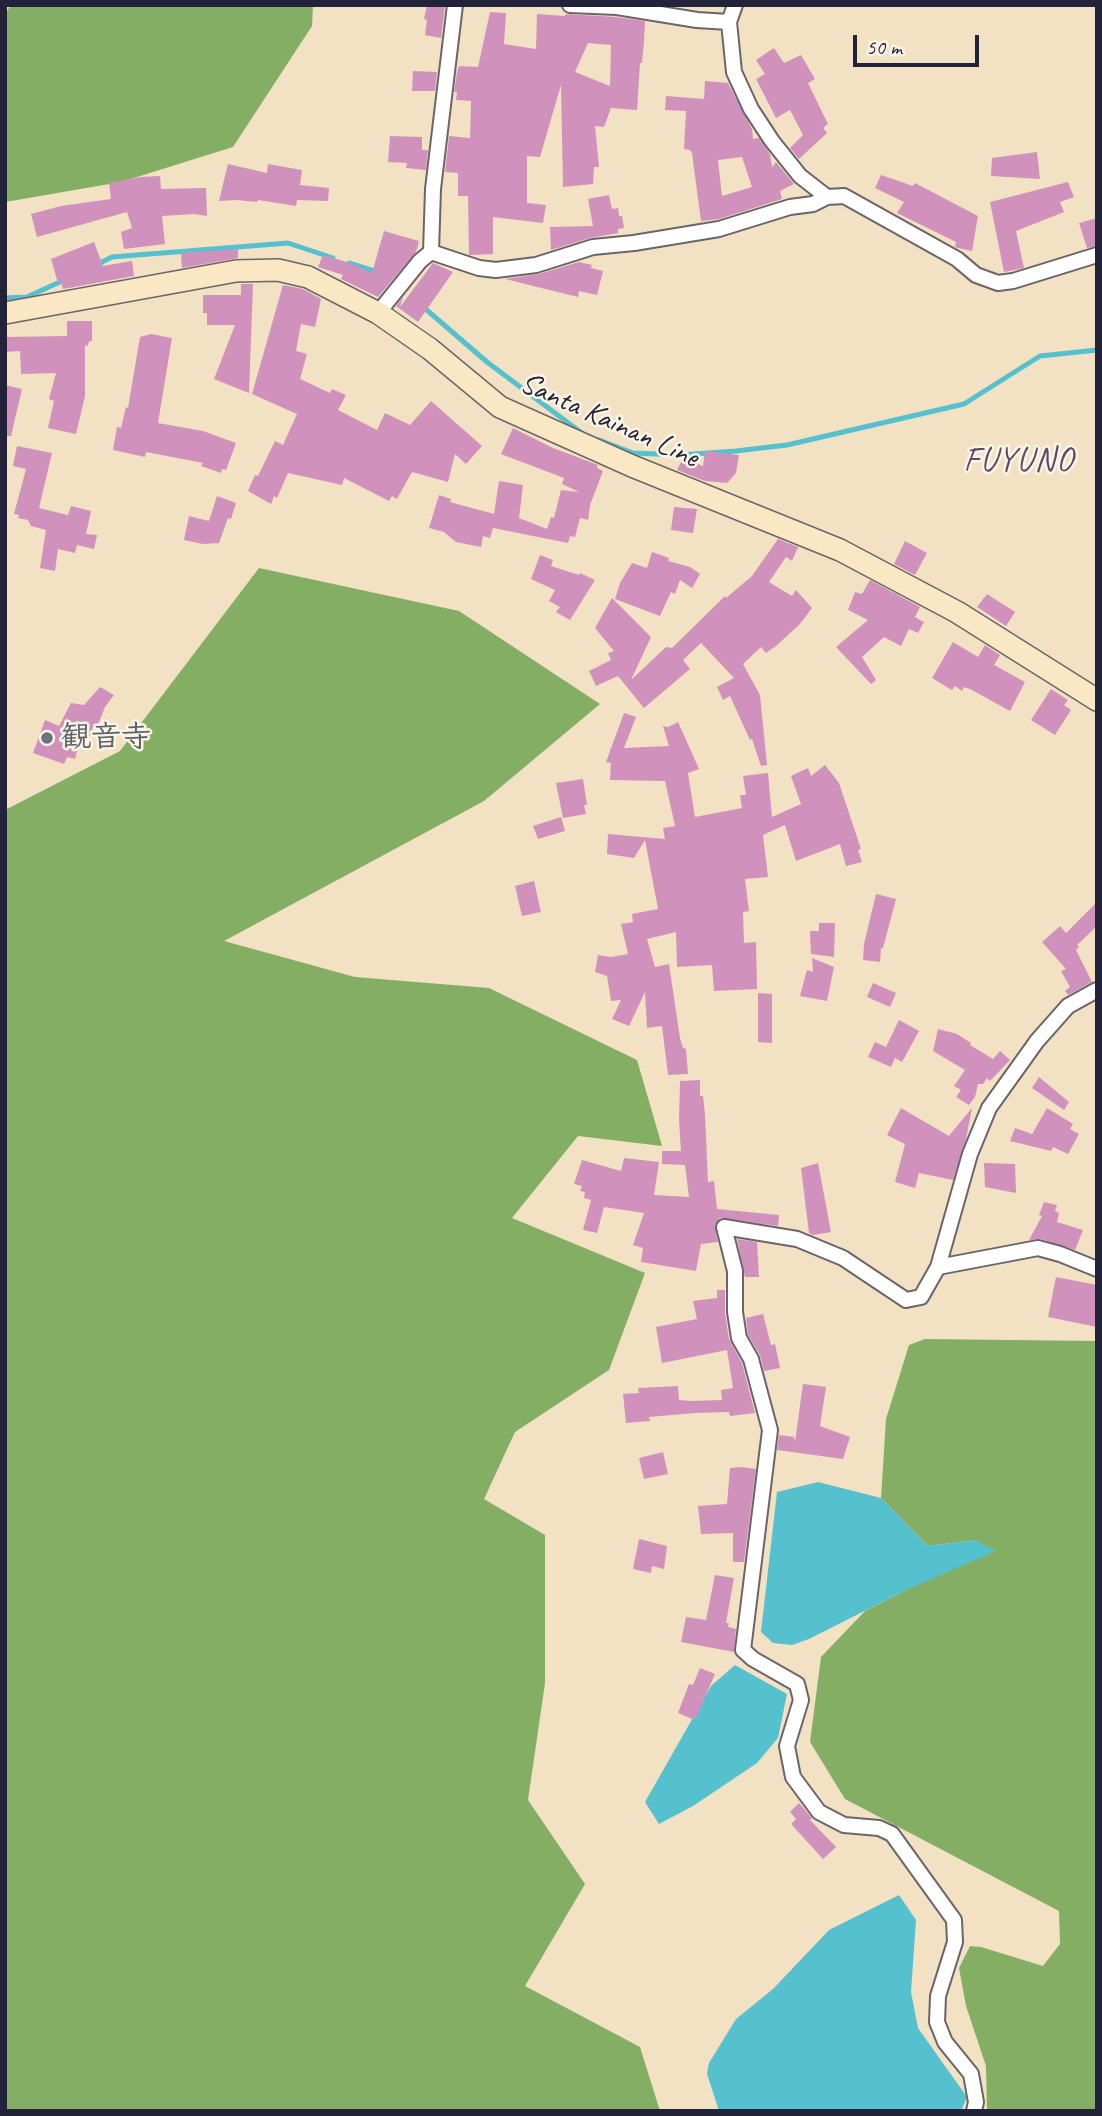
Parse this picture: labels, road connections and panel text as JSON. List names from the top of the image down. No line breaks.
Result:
{"streets":{"main road":["Santa Kainan Line"]},"districts":["FUYUNO"],"places":["観音寺"],"scale_bar":"50 m"}
